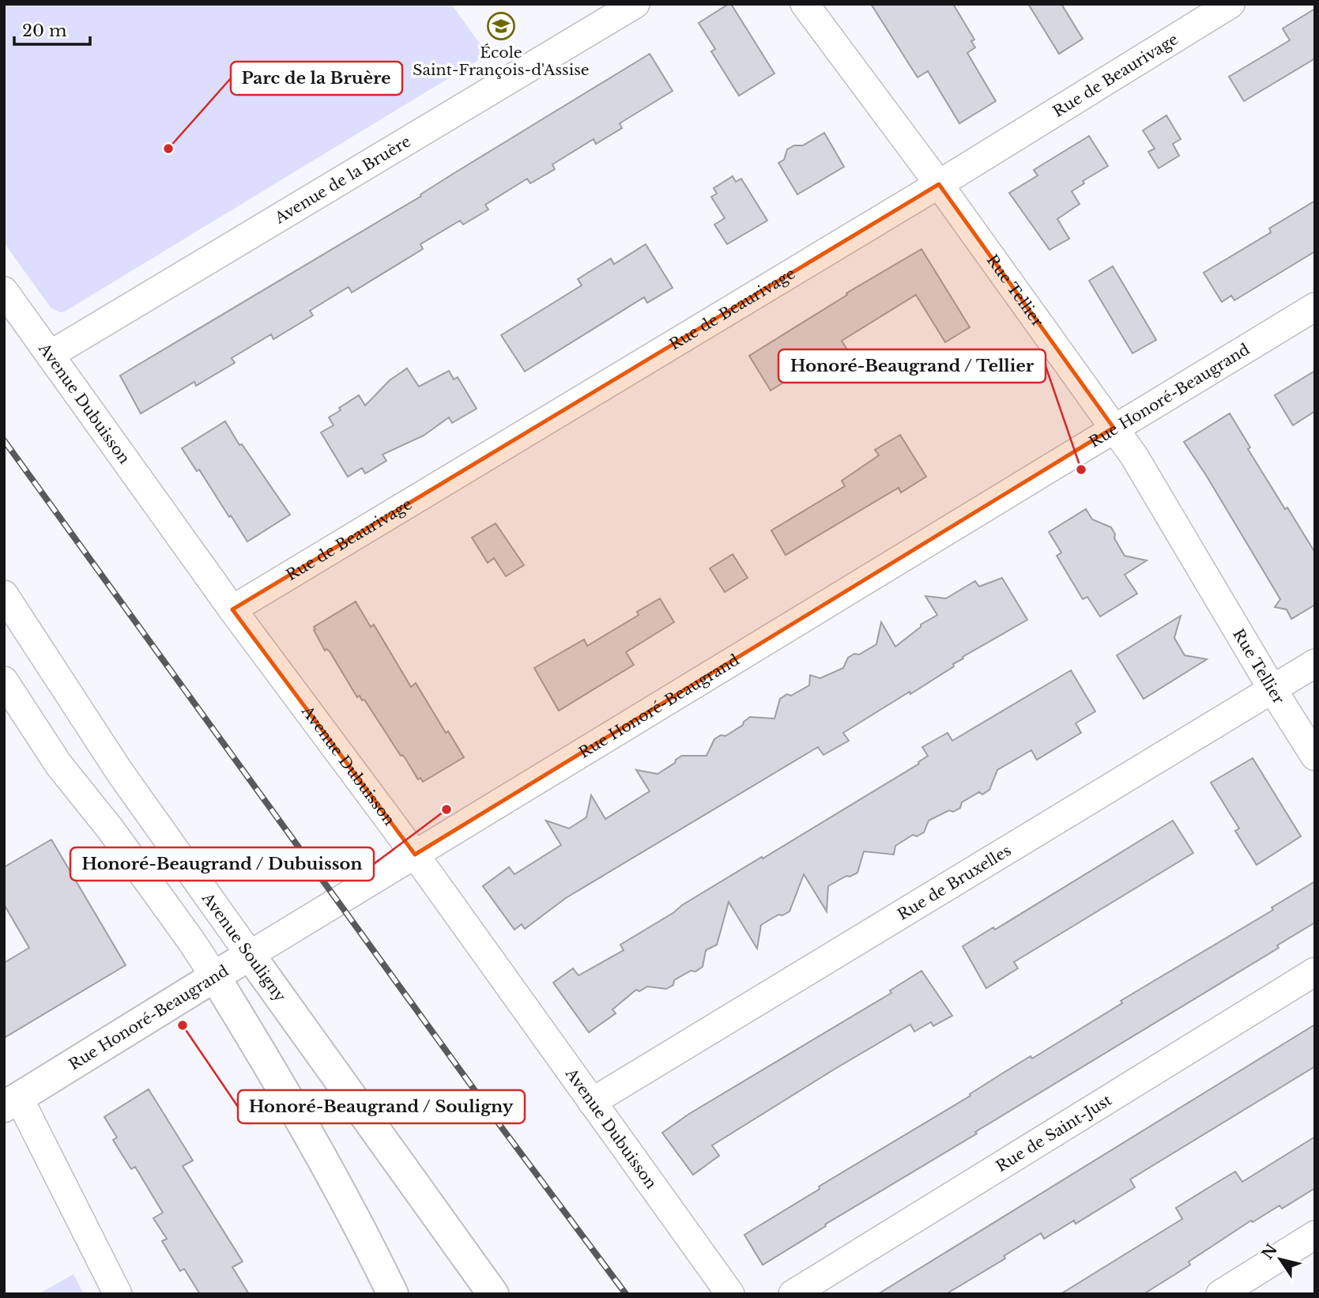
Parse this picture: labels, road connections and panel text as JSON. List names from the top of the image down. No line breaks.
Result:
{"streets":{"main road":["Rue Honoré-Beaugrand","Avenue Souligny"],"street":["Rue de Beaurivage","Avenue de la Bruère","Rue Tellier","Avenue Dubuisson","Rue de Bruxelles","Rue de Saint-Just"]},"crossings":[["Rue de Beaurivage","Rue Tellier"],["Rue de Beaurivage","Avenue Dubuisson"],["Avenue de la Bruère","Avenue Dubuisson"],["Rue Tellier","Rue Honoré-Beaugrand"],["Rue Tellier","Rue de Bruxelles"],["Rue Honoré-Beaugrand","Avenue Dubuisson"],["Rue Honoré-Beaugrand","Avenue Souligny"],["Avenue Dubuisson","Rue de Bruxelles"]],"places":{"school or university":["École Saint-François-d'Assise"],"other":["Parc de la Bruère","Honoré-Beaugrand / Tellier","Honoré-Beaugrand / Dubuisson","Honoré-Beaugrand / Souligny"]},"scale_bar":"20 m","north":"top left"}
